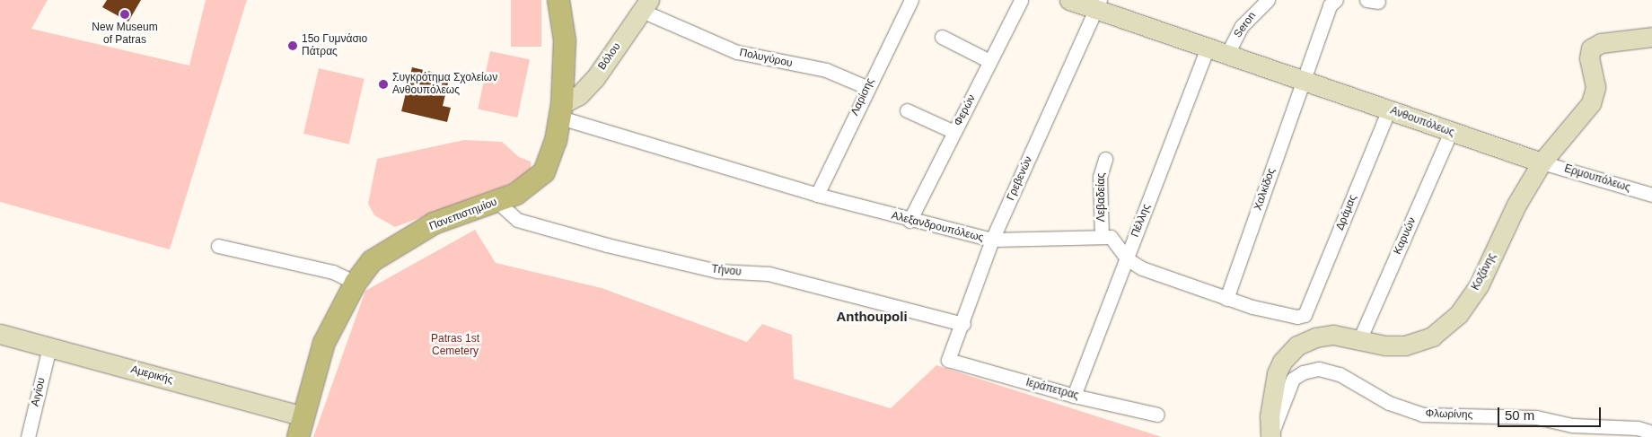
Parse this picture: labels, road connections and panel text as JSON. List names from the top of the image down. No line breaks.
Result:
{"streets":{"main road":["Πανεπιστημίου"],"street":["Seron","Βόλου","Πολυγύρου","Λαρίσης","Φερών","Ανθουπόλεως","Γρεβενών","Ερμουπόλεως","Χαλκίδος","Λεβαδείας","Δράμας","Πέλλης","Αλεξανδρουπόλεως","Καρυών","Τήνου","Κοζάνης","Αμερικής","Ιεράπετρας","Αιγίου","Φλωρίνης"]},"crossings":[["Seron","Ανθουπόλεως"],["Βόλου","Πολυγύρου"],["Βόλου","Πανεπιστημίου"],["Βόλου","Αλεξανδρουπόλεως"],["Πολυγύρου","Λαρίσης"],["Λαρίσης","Αλεξανδρουπόλεως"],["Φερών","Αλεξανδρουπόλεως"],["Ανθουπόλεως","Γρεβενών"],["Ανθουπόλεως","Ερμουπόλεως"],["Ανθουπόλεως","Χαλκίδος"],["Ανθουπόλεως","Δράμας"],["Ανθουπόλεως","Πέλλης"],["Ανθουπόλεως","Καρυών"],["Ανθουπόλεως","Κοζάνης"],["Γρεβενών","Αλεξανδρουπόλεως"],["Γρεβενών","Τήνου"],["Γρεβενών","Ιεράπετρας"],["Ερμουπόλεως","Κοζάνης"],["Χαλκίδος","Δράμας"],["Λεβαδείας","Αλεξανδρουπόλεως"],["Πανεπιστημίου","Αλεξανδρουπόλεως"],["Πανεπιστημίου","Τήνου"],["Πανεπιστημίου","Αμερικής"],["Πέλλης","Ιεράπετρας"],["Καρυών","Κοζάνης"],["Κοζάνης","Φλωρίνης"],["Αμερικής","Αιγίου"]],"districts":["Anthoupoli"],"parks":["Patras 1st Cemetery"],"places":["New Museum of Patras","15ο Γυμνάσιο Πάτρας","Συγκρότημα Σχολείων Ανθουπόλεως"],"scale_bar":"50 m"}
